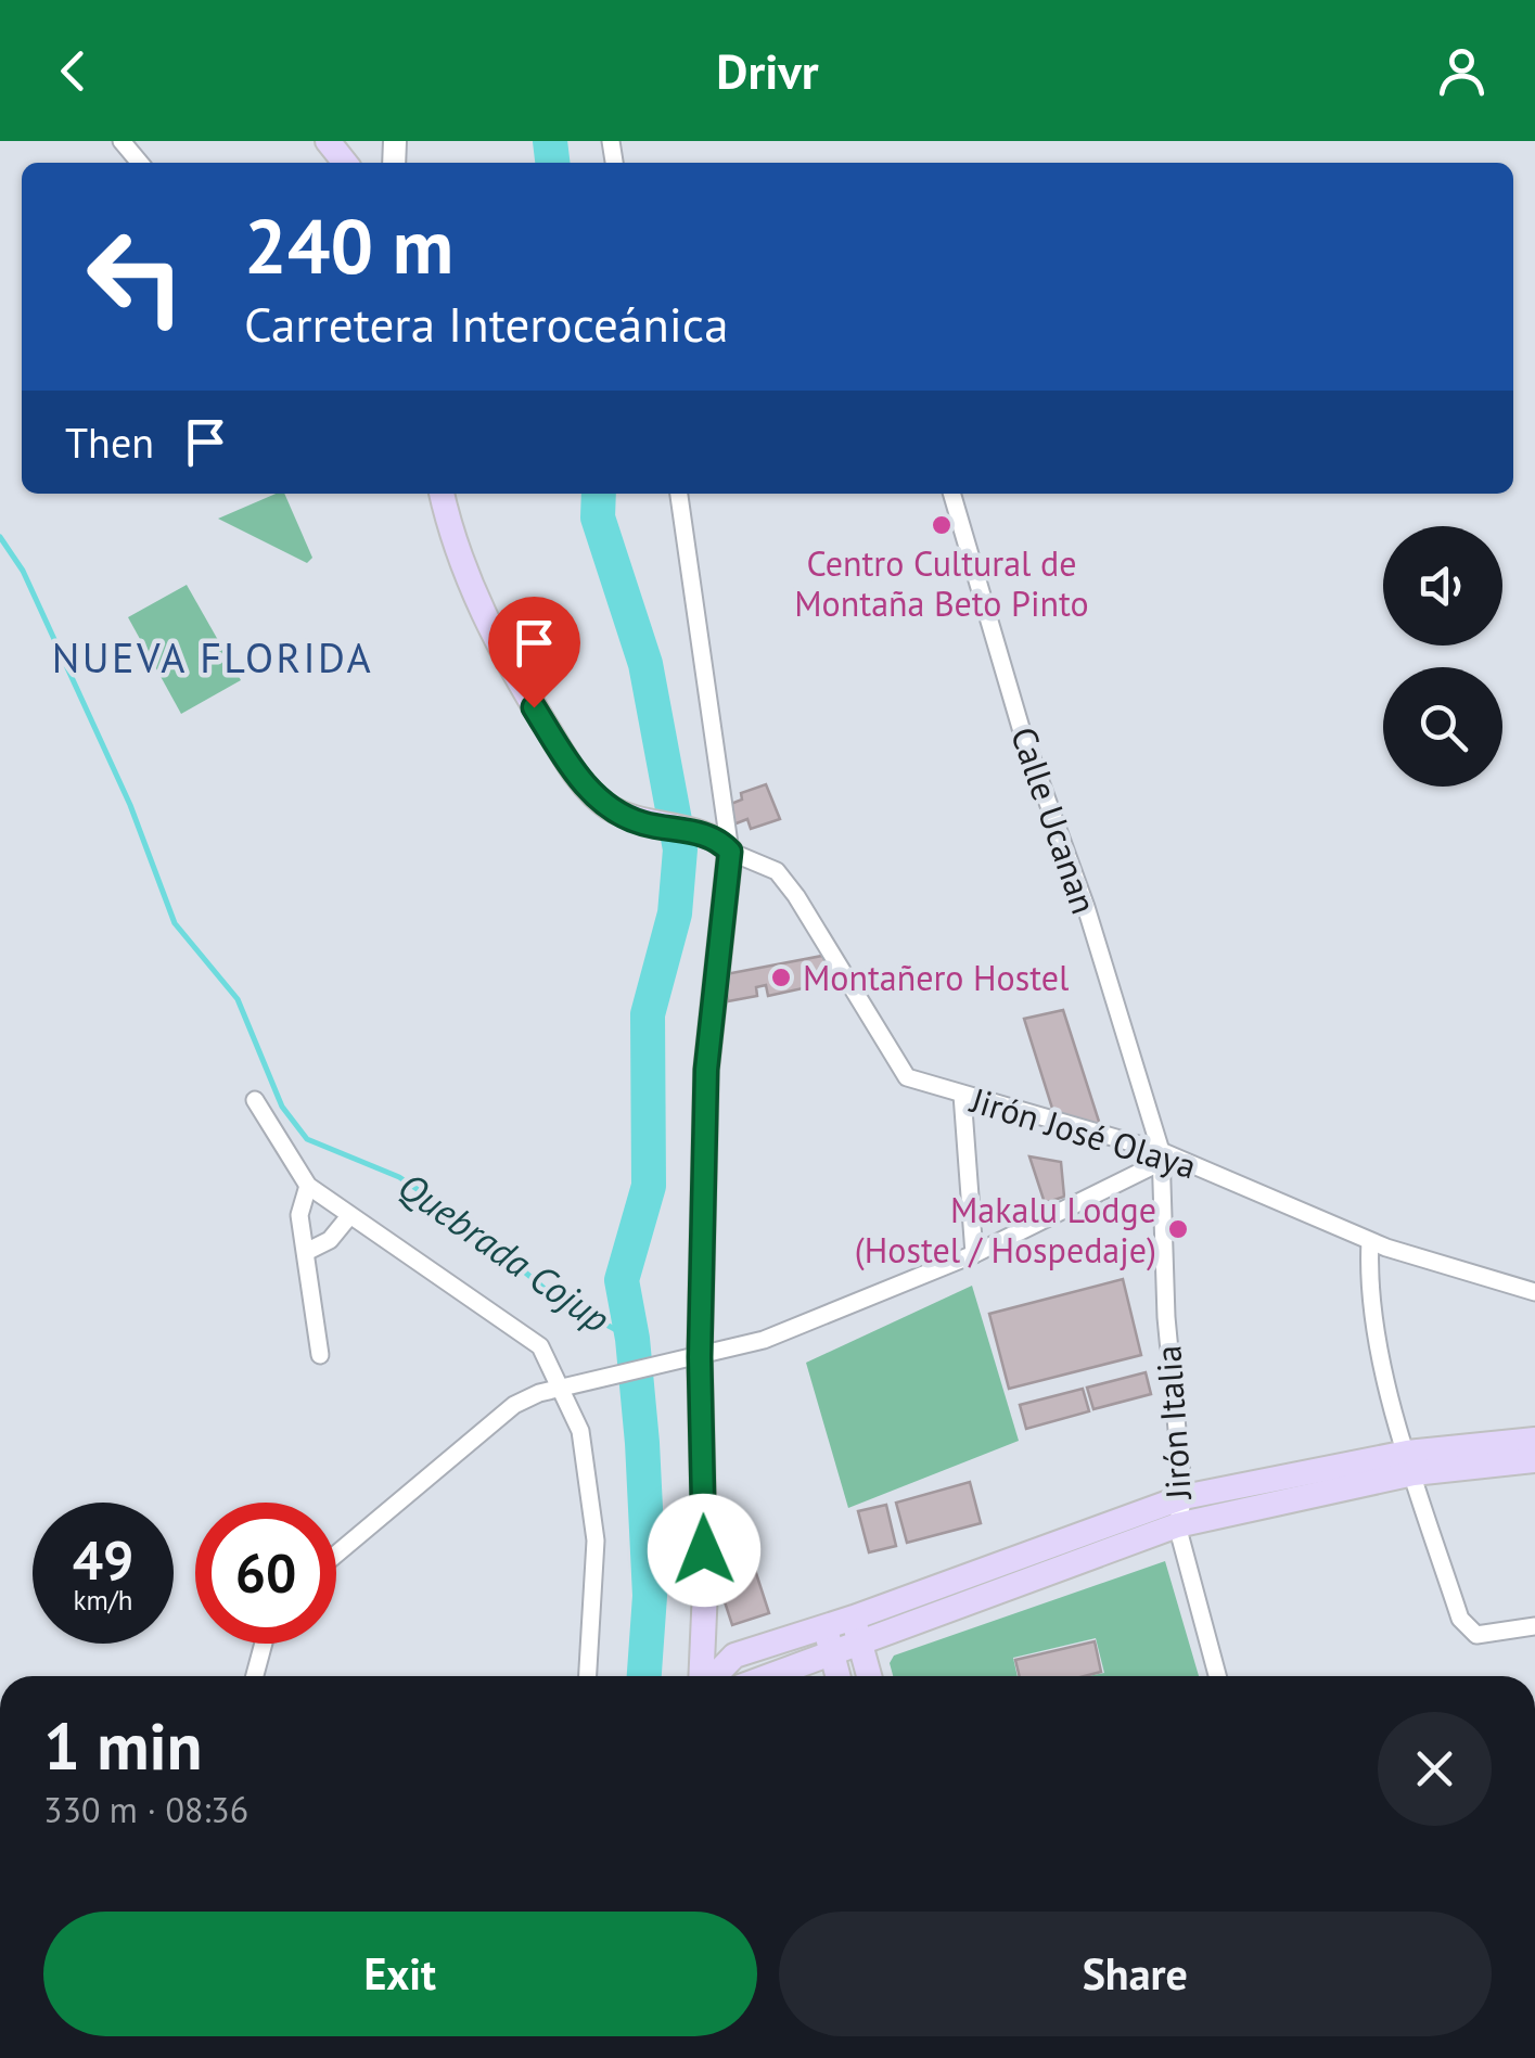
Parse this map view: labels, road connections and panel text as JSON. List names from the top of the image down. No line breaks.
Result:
{"streets":{"street":["Calle Ucanan","Jirón José Olaya","Jirón Italia"]},"crossings":[["Calle Ucanan","Jirón José Olaya"],["Calle Ucanan","Jirón Italia"],["Jirón José Olaya","Jirón Italia"]],"districts":["NUEVA FLORIDA"],"water":["Quebrada Cojup"],"places":["Centro Cultural de Montaña Beto Pinto","Montañero Hostel","Makalu Lodge (Hostel / Hospedaje)"],"page":{"header":"Drivr","turn":["240 m","Carretera Interoceánica"],"then":"Then","speed":"49 km/h","limit":"60","heading":["1 min","330 m · 08:36"],"buttons":["Exit","Share"]}}
